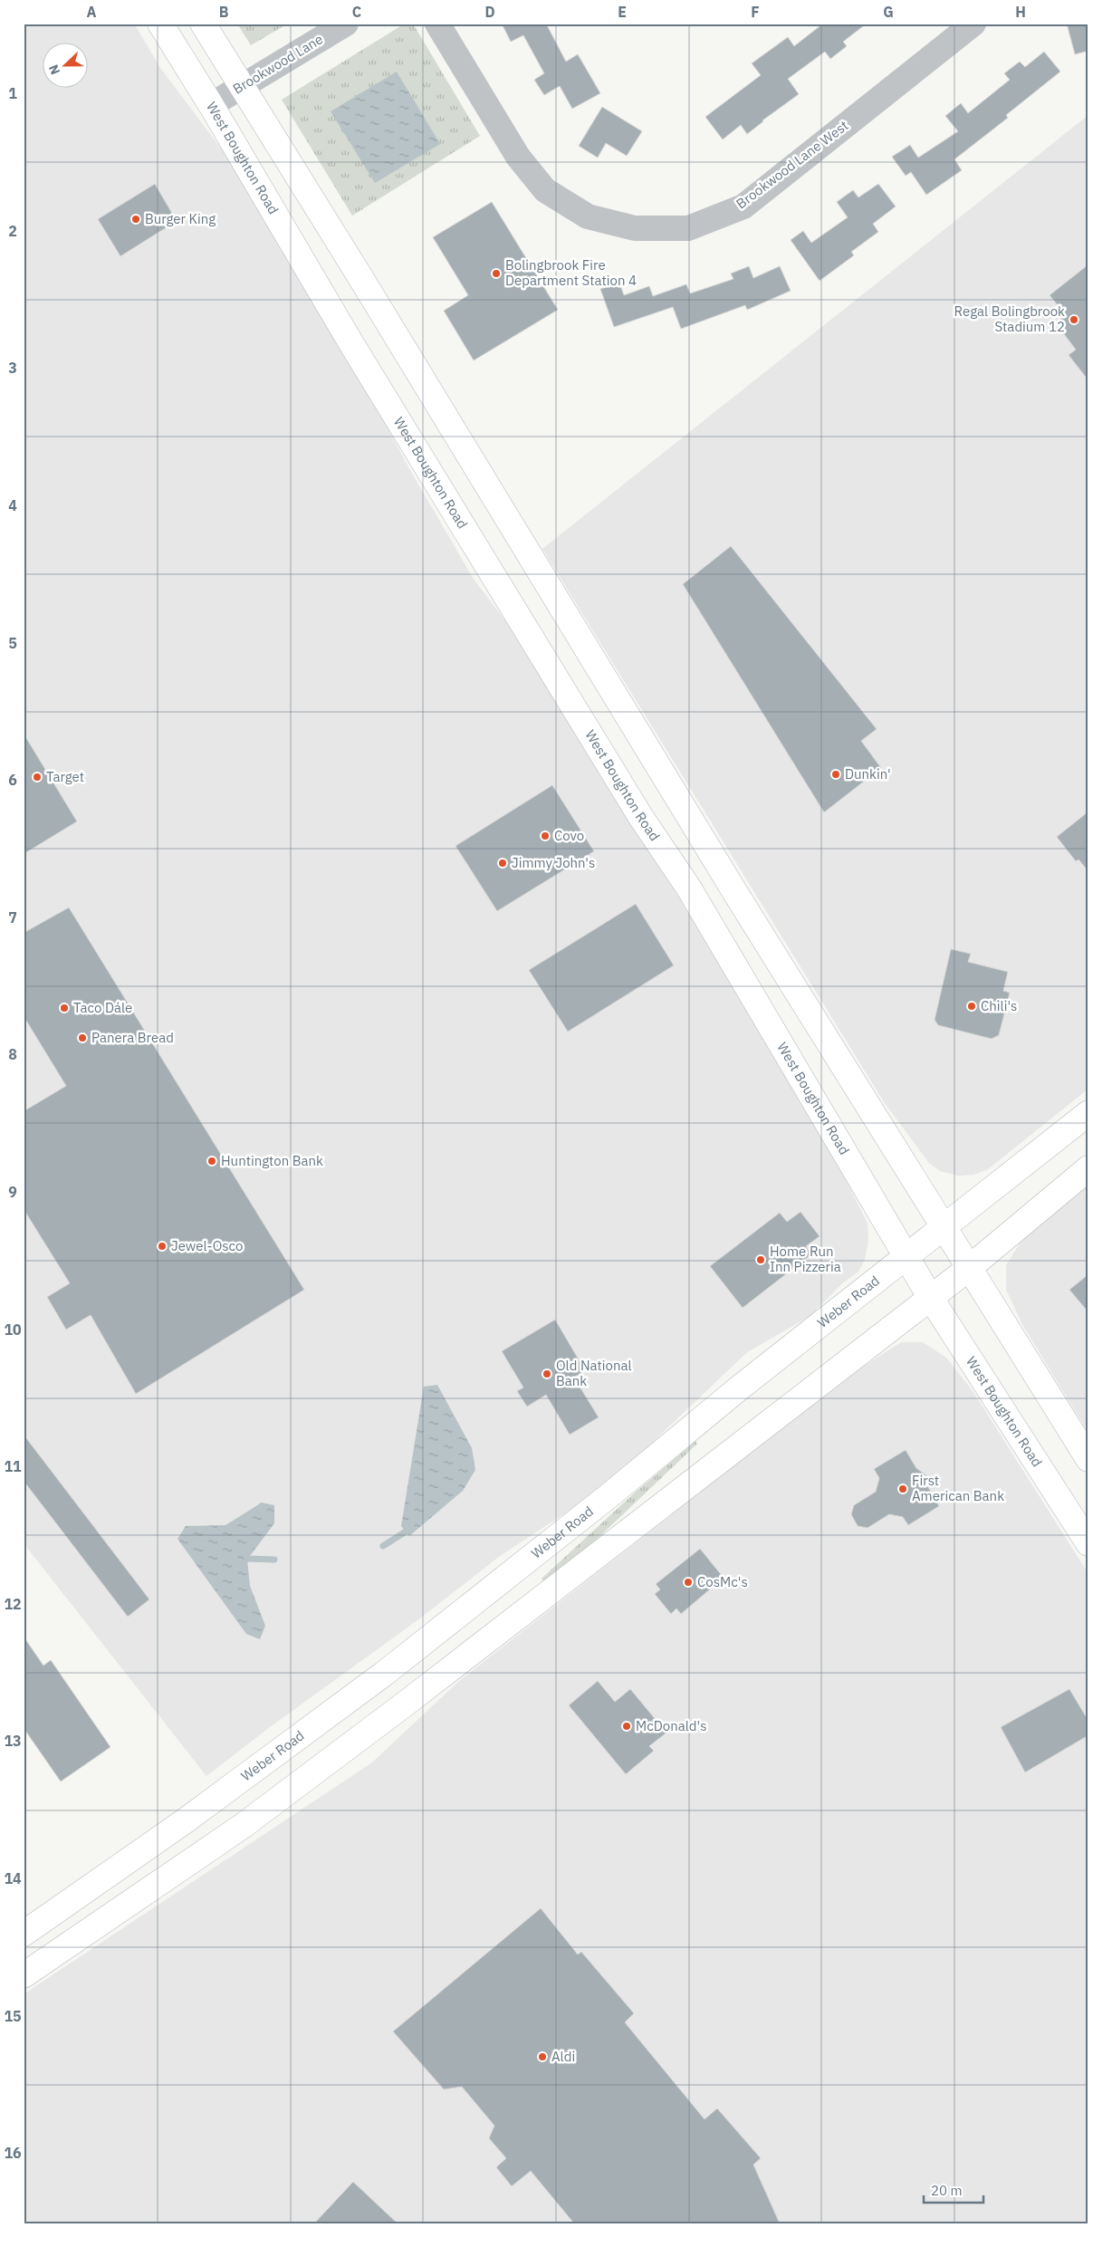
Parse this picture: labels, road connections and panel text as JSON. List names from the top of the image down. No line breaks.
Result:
{"streets":{"main road":["West Boughton Road","Weber Road"],"street":["Brookwood Lane","Brookwood Lane West"]},"crossings":[["Brookwood Lane","West Boughton Road"],["West Boughton Road","Weber Road"]],"places":["Burger King","Bolingbrook Fire Department Station 4","Regal Bolingbrook Stadium 12","Dunkin'","Target","Covo","Jimmy John's","Chili's","Taco Dále","Panera Bread","Huntington Bank","Jewel-Osco","Home Run Inn Pizzeria","Old National Bank","First American Bank","CosMc's","McDonald's","Aldi"],"scale_bar":"20 m","north":"left","grid":{"columns":["A","B","C","D","E","F","G","H"],"rows":["1","2","3","4","5","6","7","8","9","10","11","12","13","14","15","16"]}}
